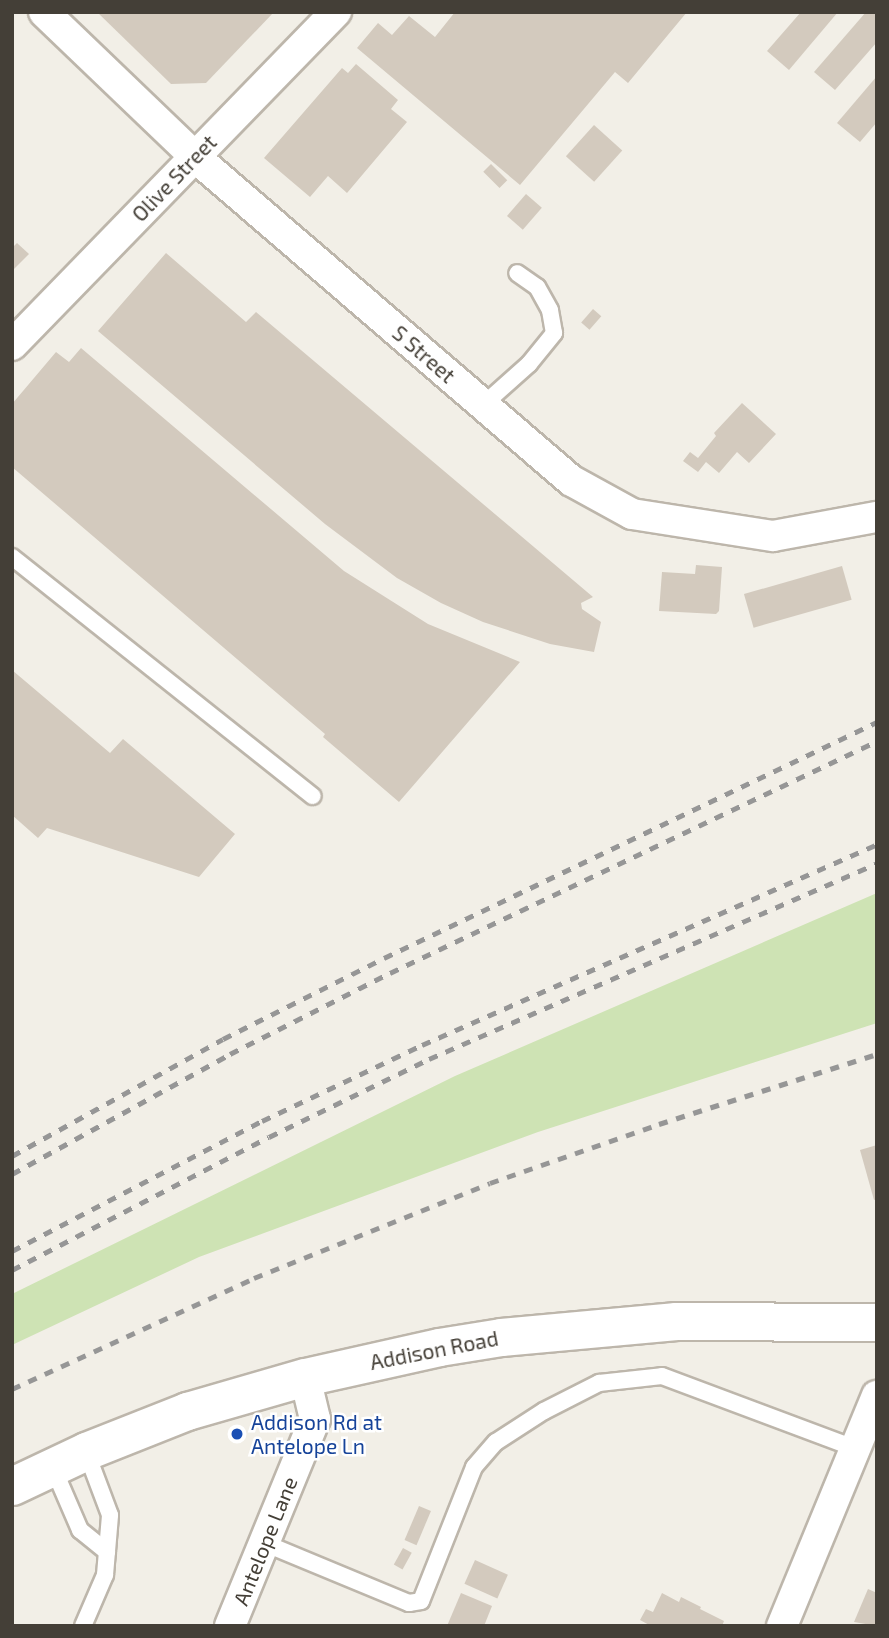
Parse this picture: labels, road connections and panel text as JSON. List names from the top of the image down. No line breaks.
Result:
{"streets":{"street":["Olive Street","S Street","Addison Road","Antelope Lane"]},"crossings":[["Olive Street","S Street"],["Addison Road","Antelope Lane"]],"places":["Addison Rd at Antelope Ln"]}
